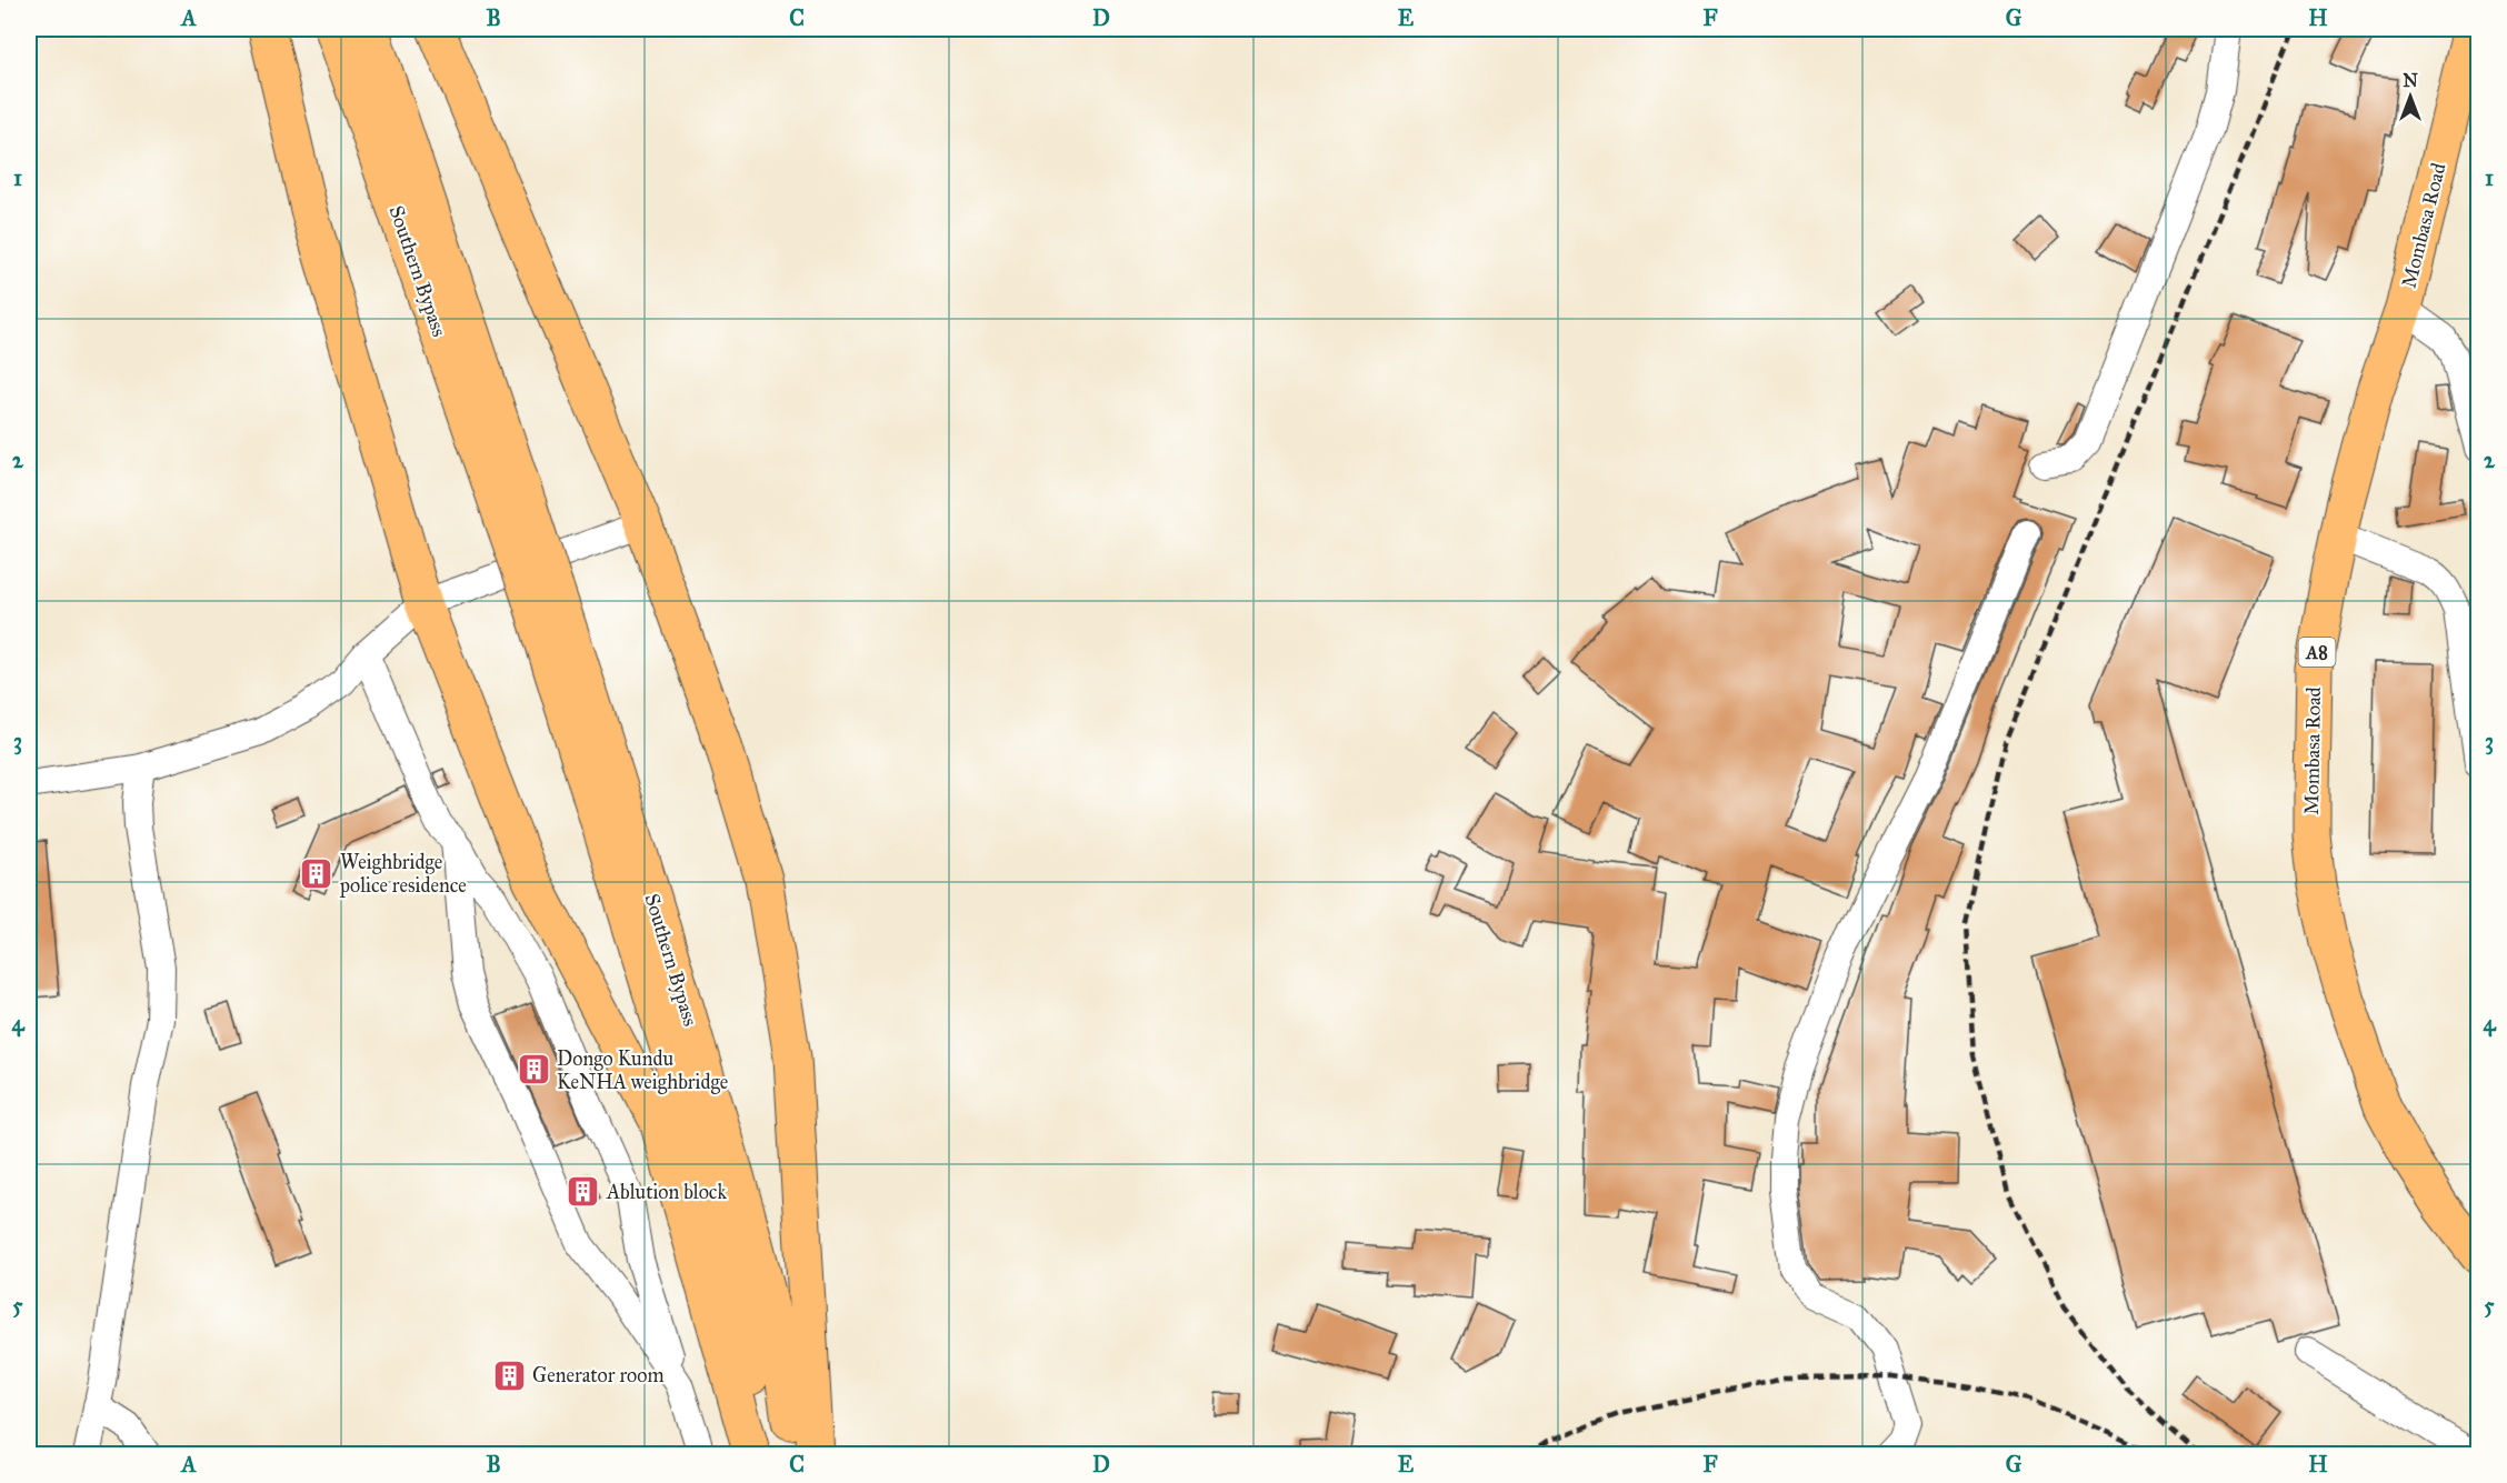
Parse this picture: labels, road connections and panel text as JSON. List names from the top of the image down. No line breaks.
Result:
{"streets":{"highway":["Mombasa Road","Southern Bypass","A8"]},"places":{"building":["Weighbridge police residence","Dongo Kundu KeNHA weighbridge","Ablution block","Generator room"]},"north":"top","grid":{"columns":["A","B","C","D","E","F","G","H"],"rows":["1","2","3","4","5"]}}
